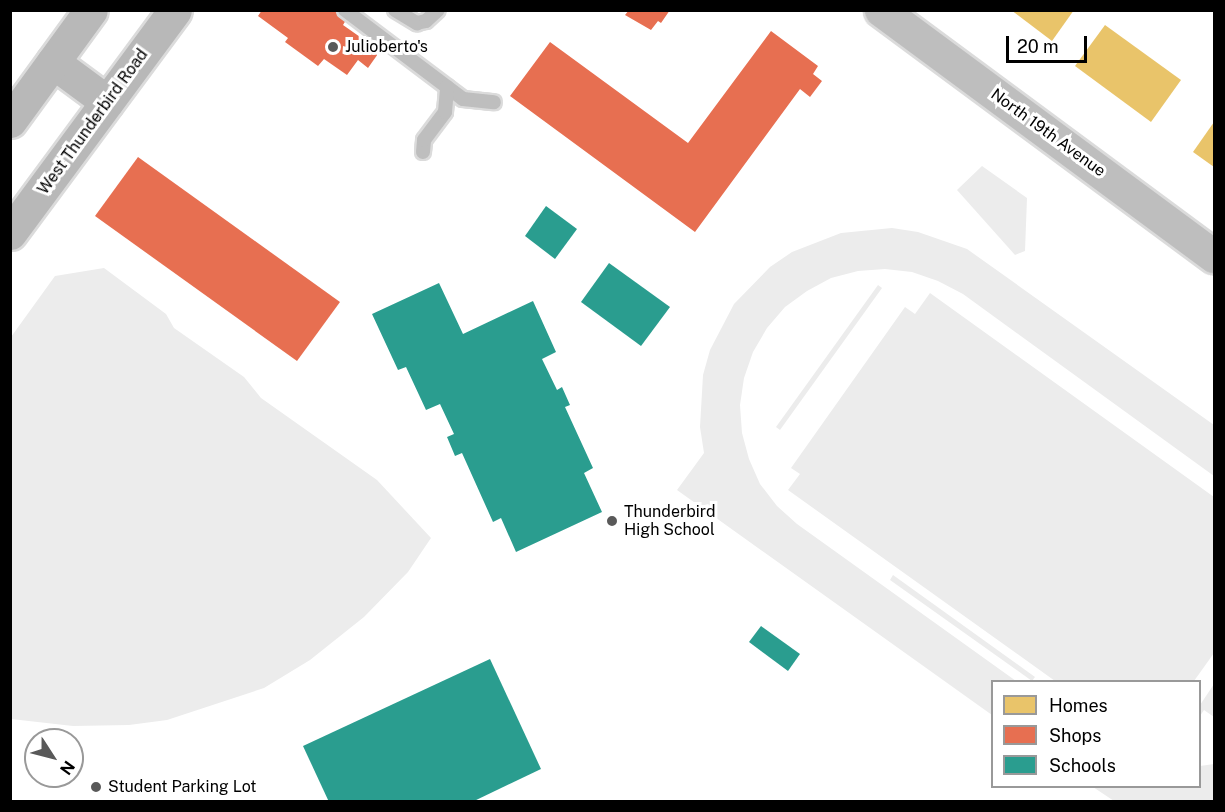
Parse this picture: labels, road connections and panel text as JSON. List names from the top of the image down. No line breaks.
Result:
{"streets":{"main road":["West Thunderbird Road","North 19th Avenue"]},"places":["Julioberto's","Thunderbird High School","Student Parking Lot"],"legend":["Homes","Shops","Schools"],"scale_bar":"20 m","north":"bottom right"}
